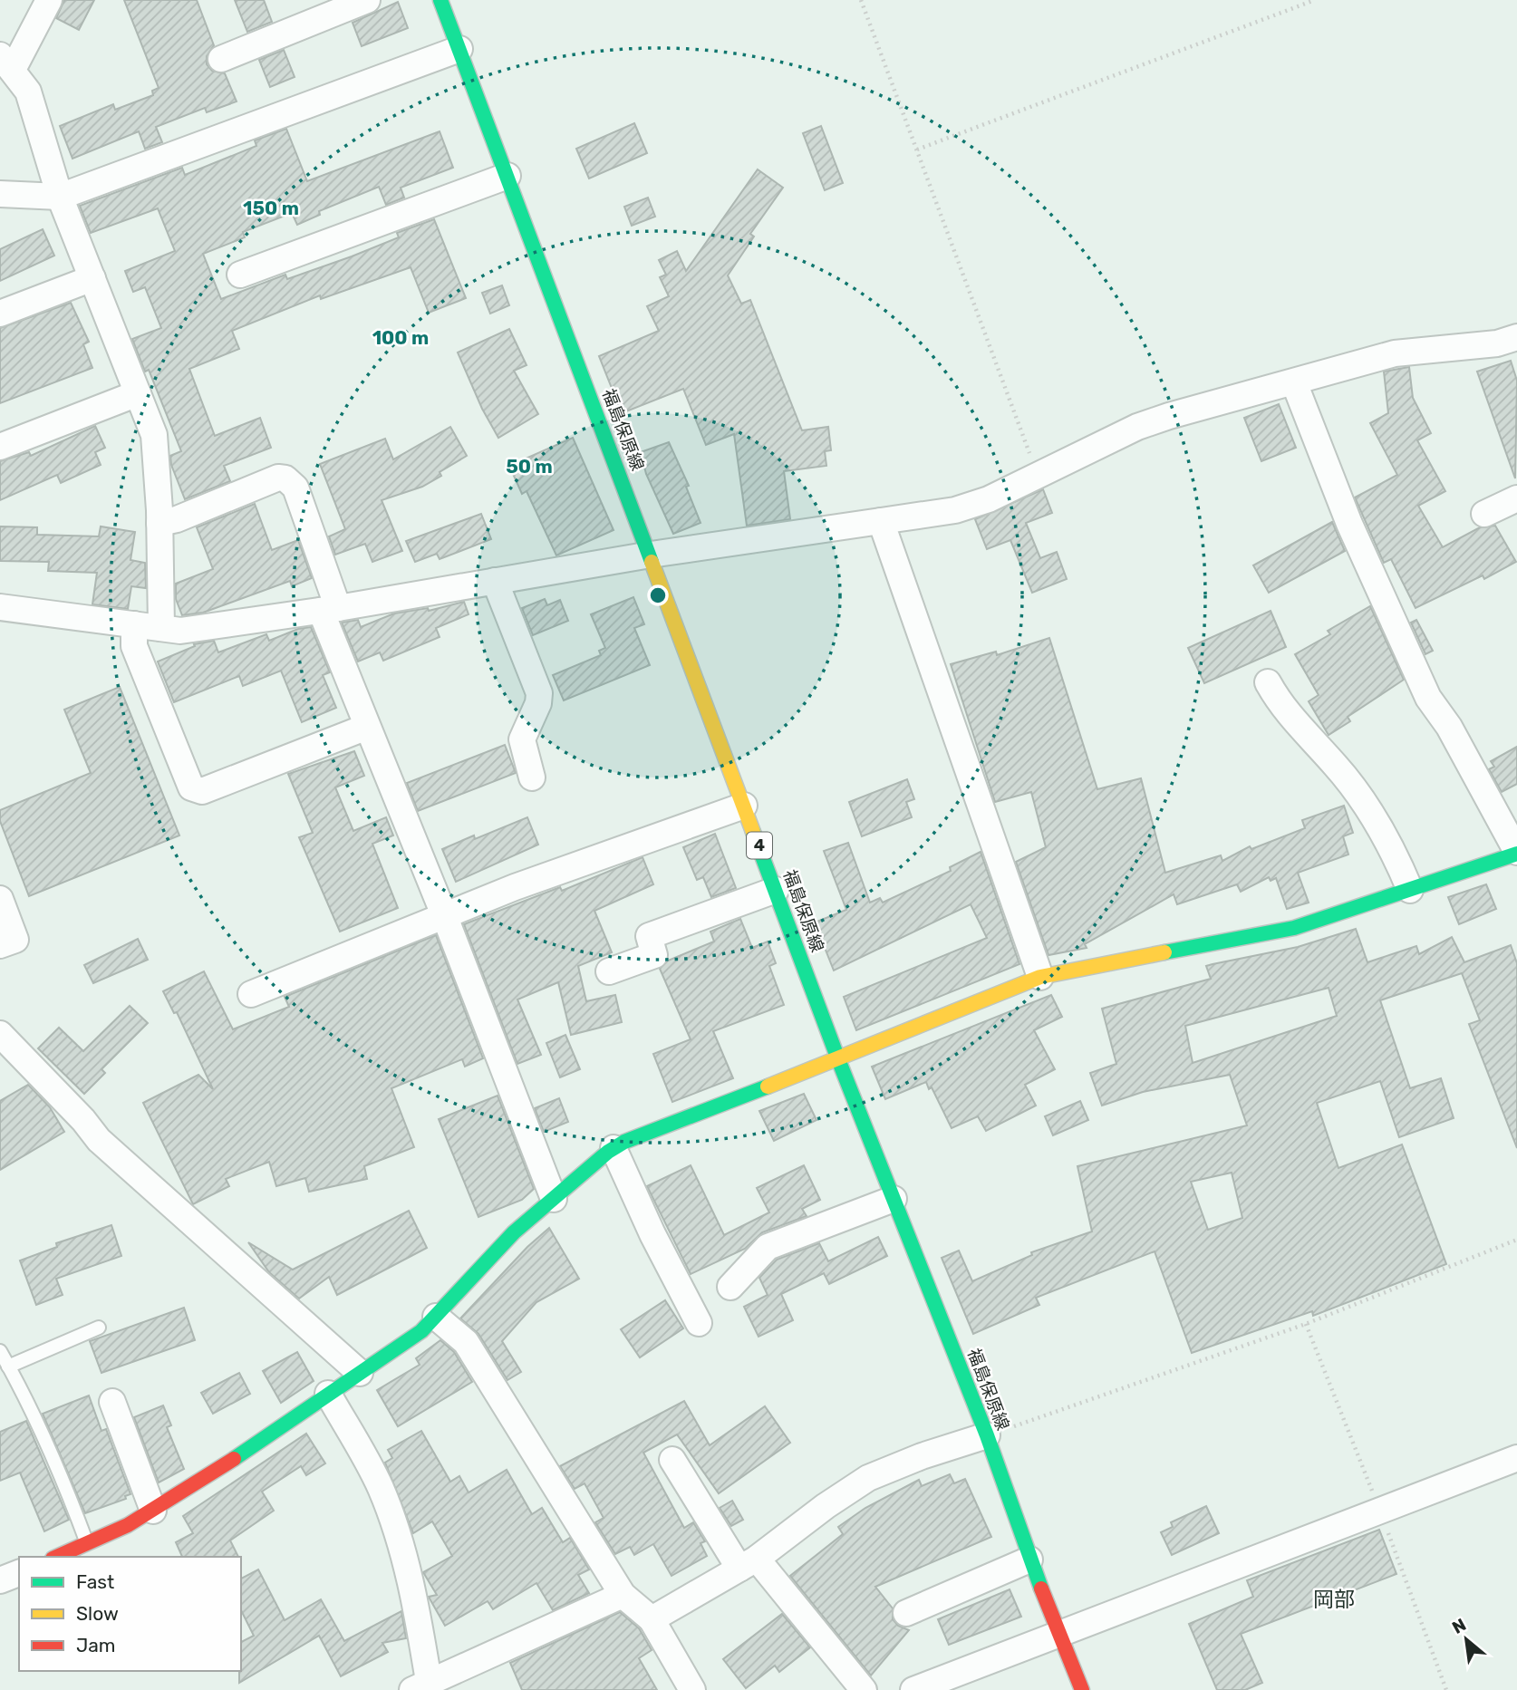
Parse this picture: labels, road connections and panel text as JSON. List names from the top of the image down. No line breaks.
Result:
{"streets":{"main road":["福島保原線","4"]},"districts":["岡部"],"legend":["Fast","Slow","Jam"],"north":"top left","rings":["150 m","100 m","50 m"]}
